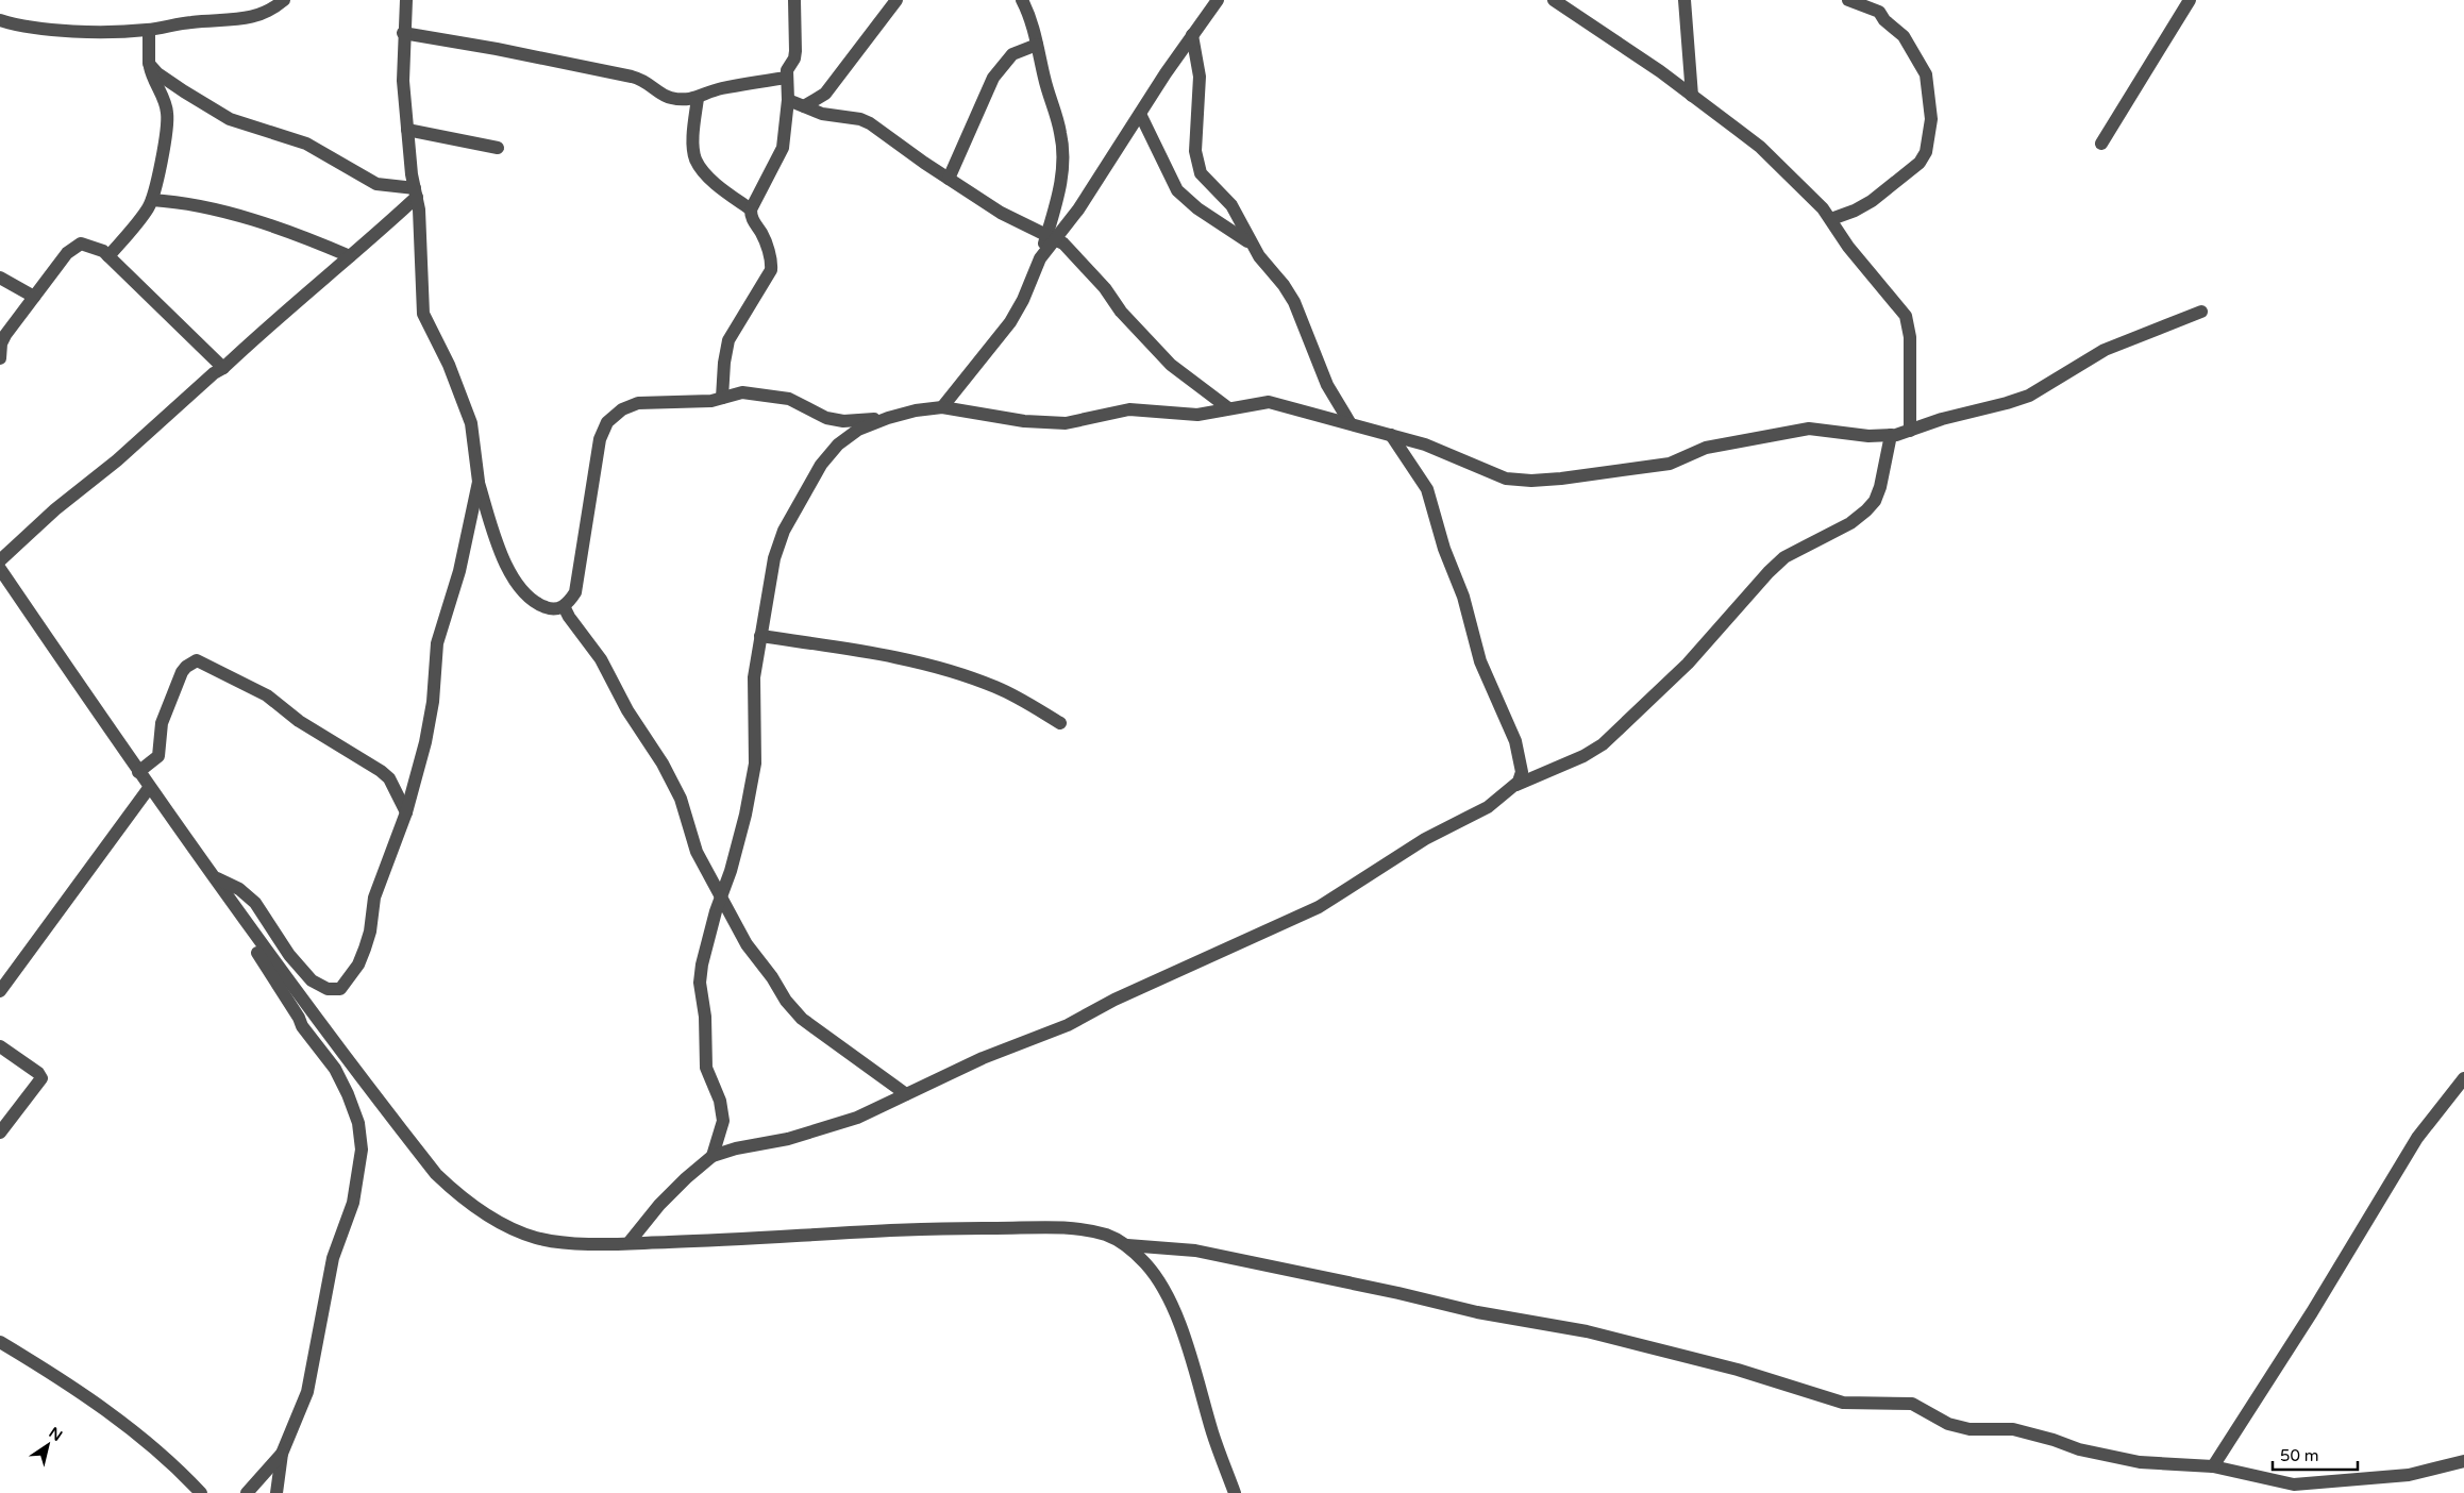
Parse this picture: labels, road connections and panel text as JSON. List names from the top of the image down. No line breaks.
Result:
{"scale_bar":"50 m","north":"top right"}
